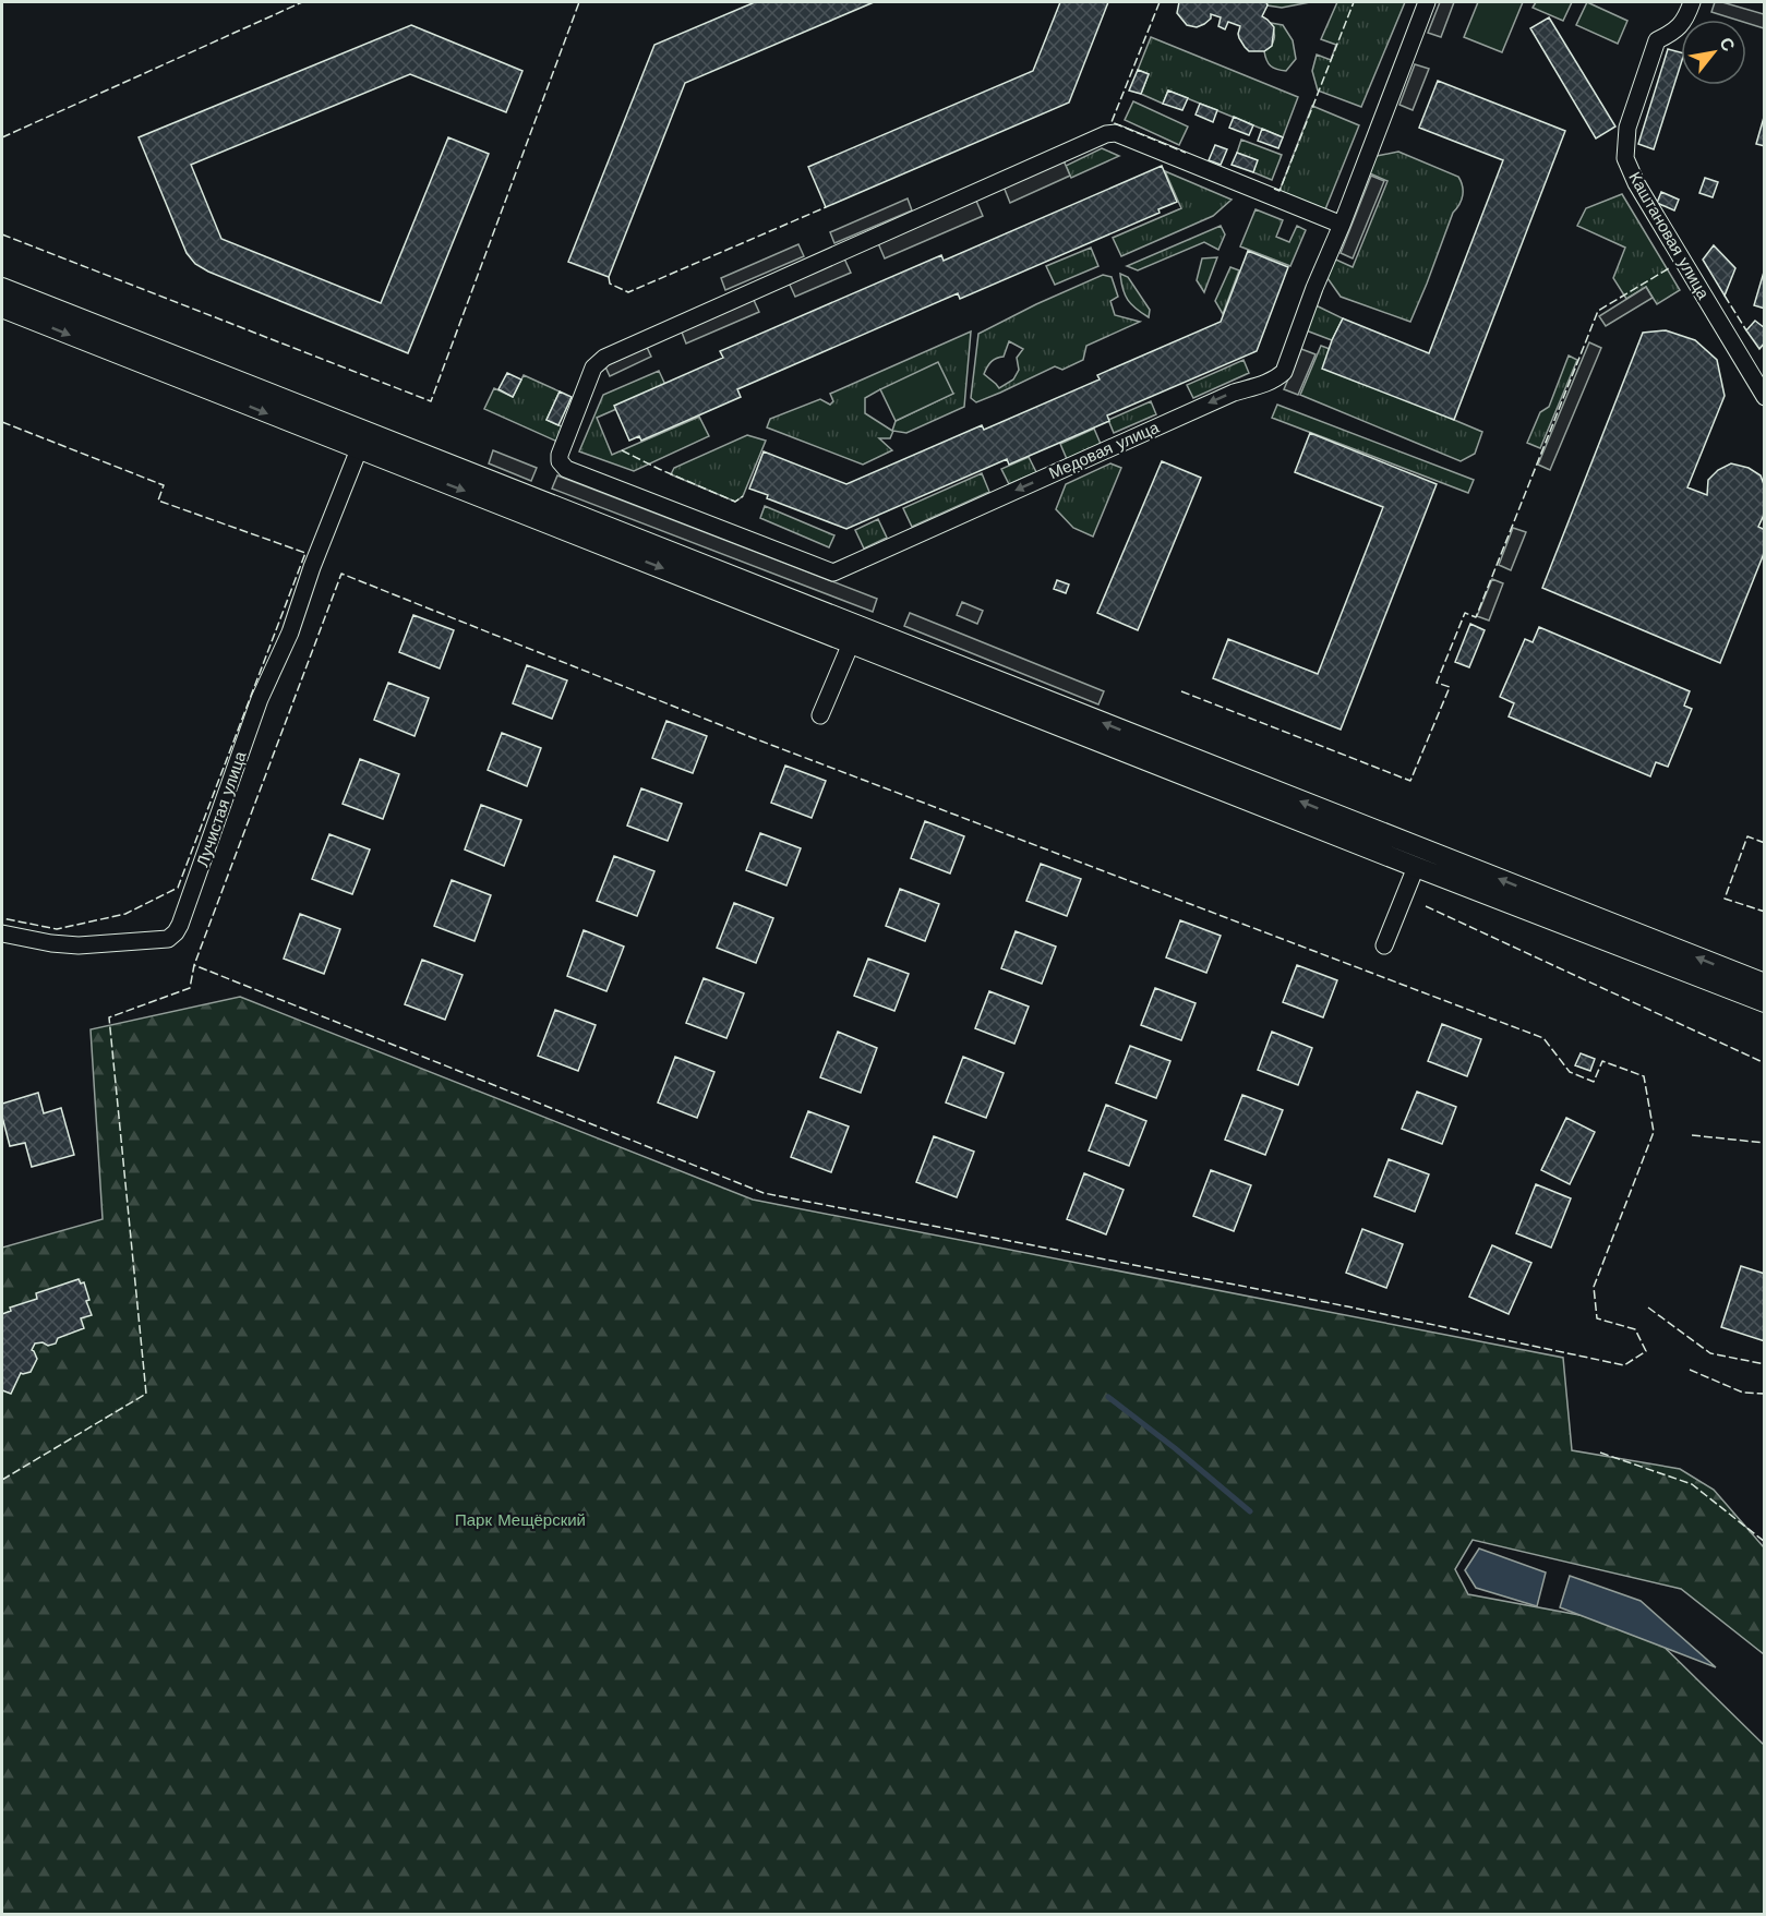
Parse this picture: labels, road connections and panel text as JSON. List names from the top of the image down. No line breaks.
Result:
{"streets":{"street":["Каштановая улица","Медовая улица","Лучистая улица"]},"parks":["Парк Мещёрский"],"north":"top right"}
